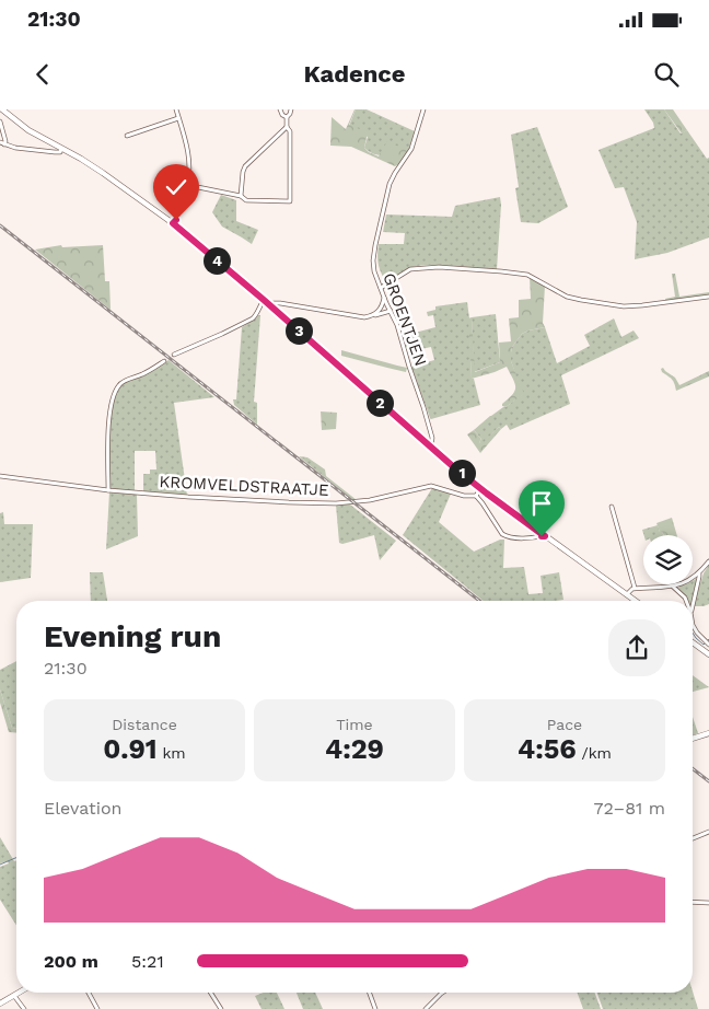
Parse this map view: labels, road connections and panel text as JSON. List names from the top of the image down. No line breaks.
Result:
{"streets":{"street":["GROENTJEN","KROMVELDSTRAATJE"]},"page":{"status":"21:30","header":"Kadence","pins":["4","3","2","1"],"heading":["Evening run","21:30"],"stats":[["Distance","0.91 km"],["Time","4:29"],["Pace","4:56 /km"]],"chart":["Elevation","72–81 m"],"list":[{"name":"200 m","note":"5:21"}]}}
